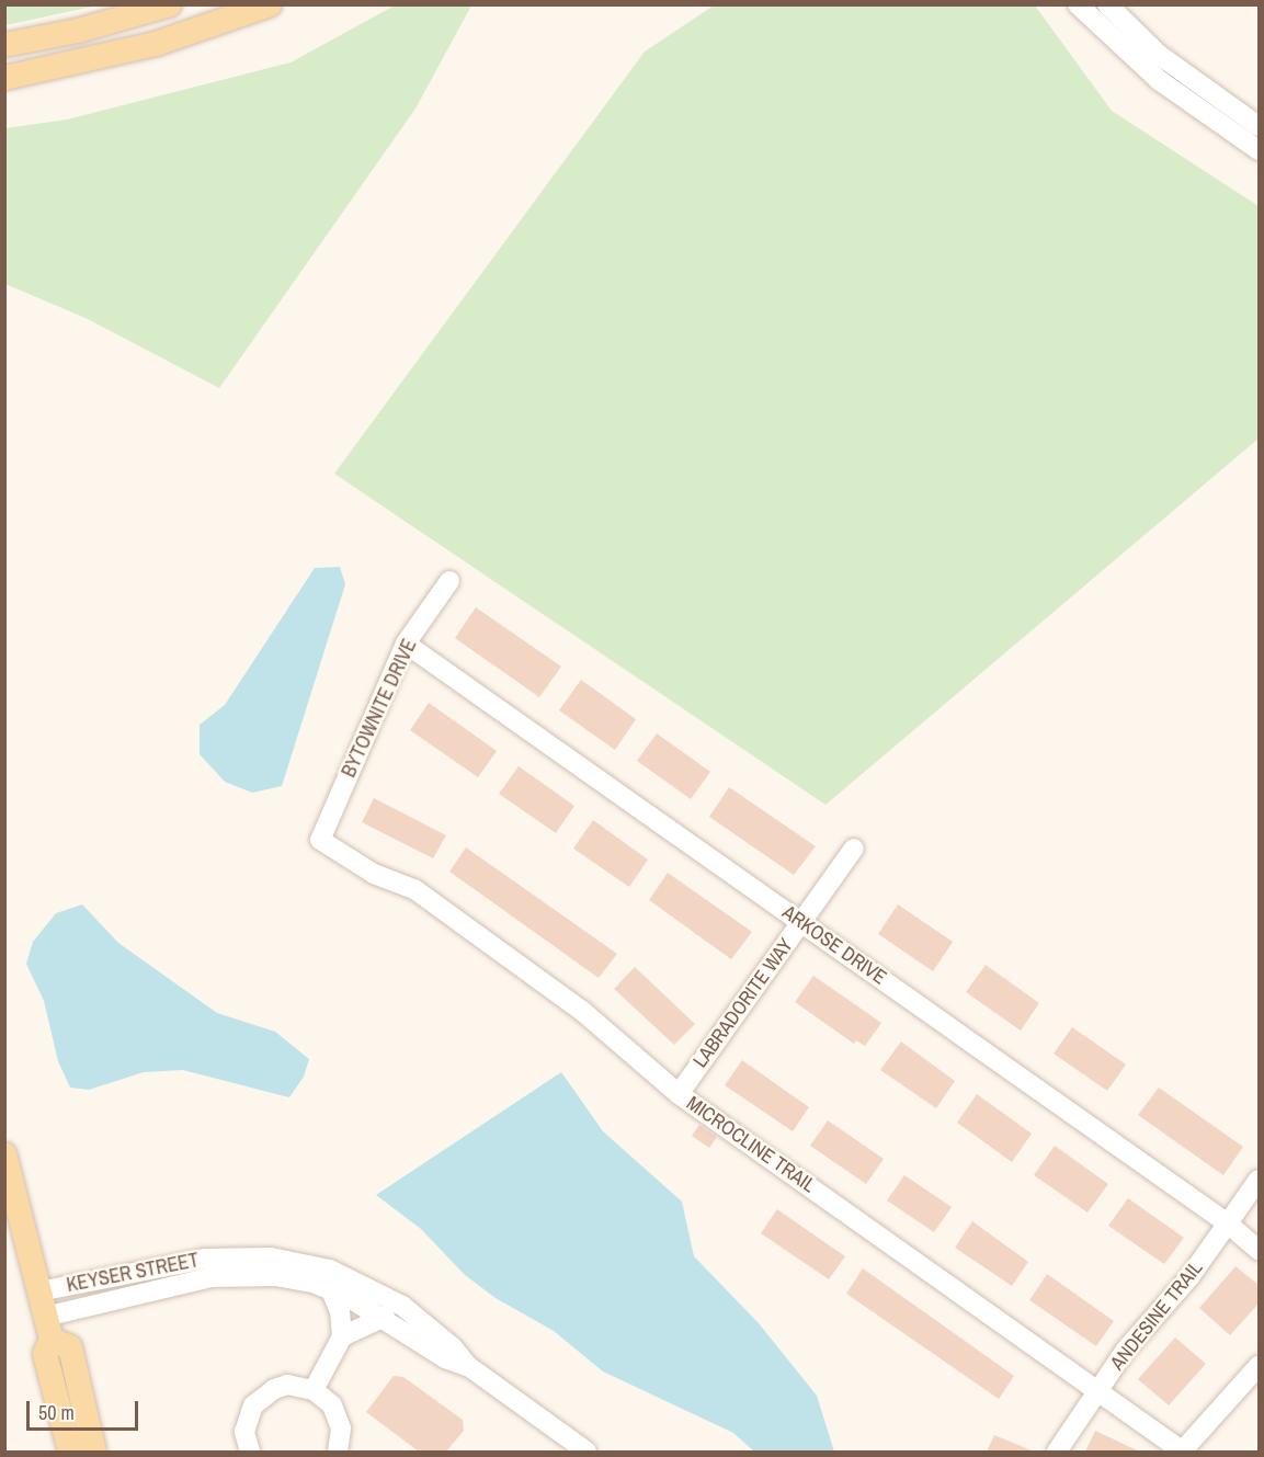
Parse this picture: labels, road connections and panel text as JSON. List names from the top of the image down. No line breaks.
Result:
{"streets":{"street":["BYTOWNITE DRIVE","ARKOSE DRIVE","LABRADORITE WAY","MICROCLINE TRAIL","KEYSER STREET","ANDESINE TRAIL"]},"crossings":[["BYTOWNITE DRIVE","ARKOSE DRIVE"],["BYTOWNITE DRIVE","MICROCLINE TRAIL"],["ARKOSE DRIVE","LABRADORITE WAY"],["ARKOSE DRIVE","ANDESINE TRAIL"],["LABRADORITE WAY","MICROCLINE TRAIL"],["MICROCLINE TRAIL","ANDESINE TRAIL"]],"scale_bar":"50 m"}
